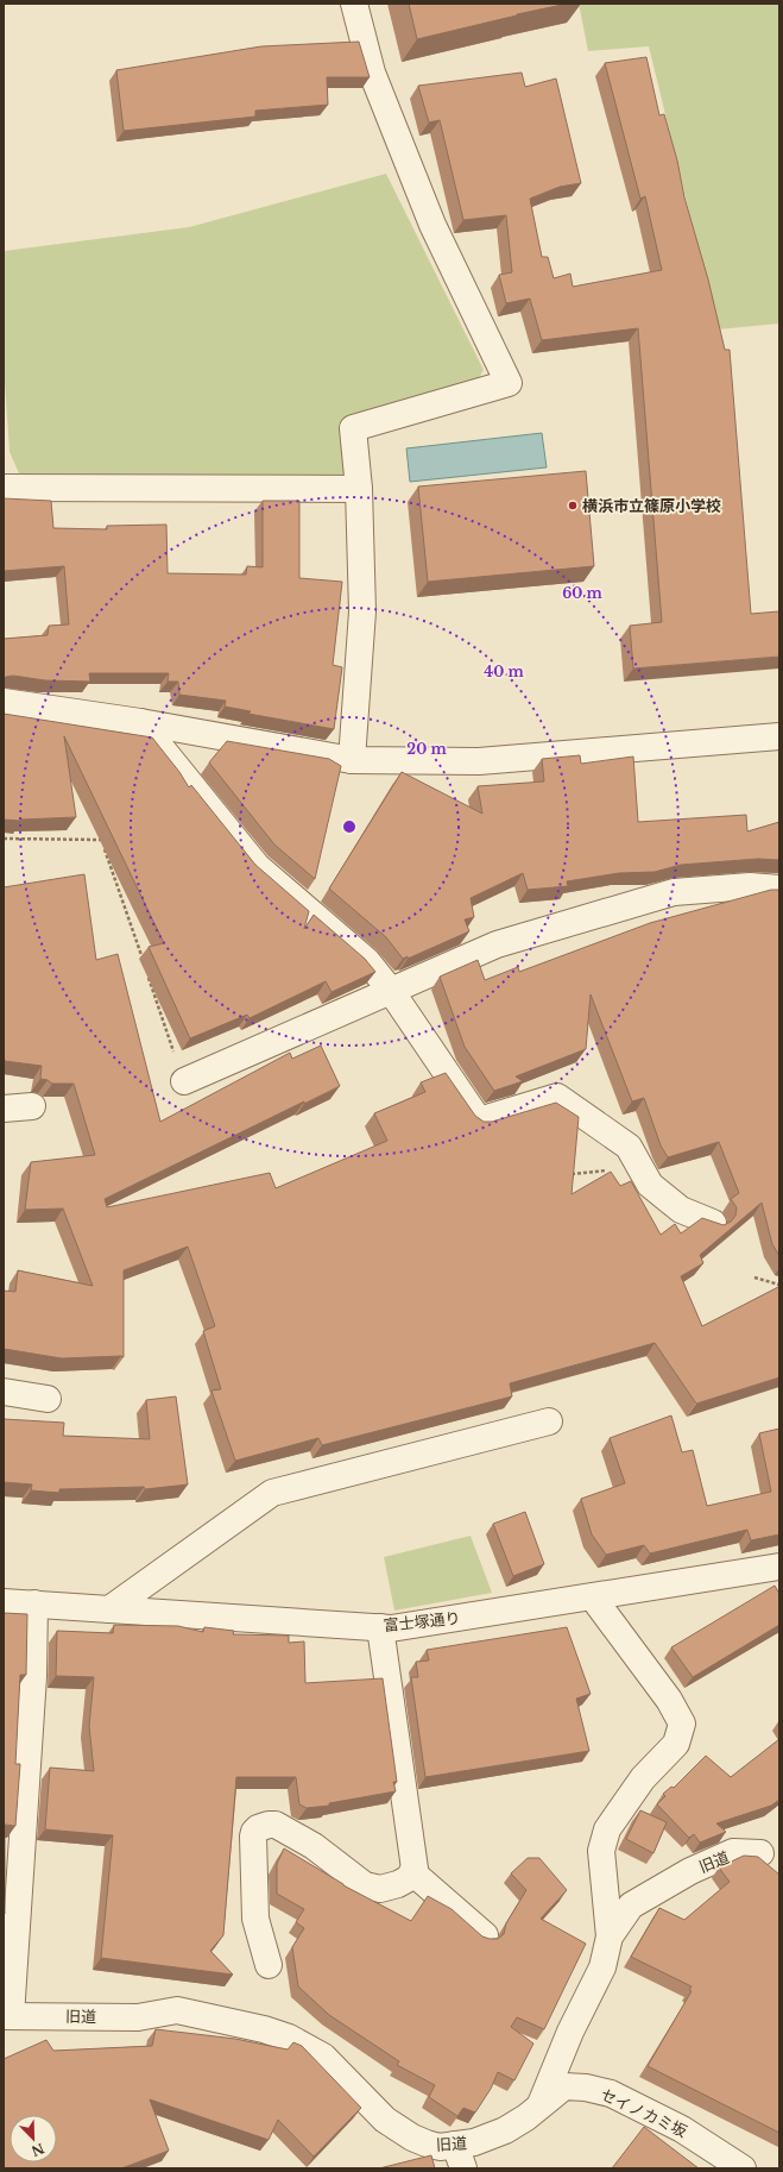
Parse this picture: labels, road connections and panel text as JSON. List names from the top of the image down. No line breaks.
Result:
{"streets":{"street":["富士塚通り","旧道","セイノカミ坂"]},"crossings":[["旧道","セイノカミ坂"]],"places":["横浜市立篠原小学校"],"north":"bottom right","rings":["60 m","40 m","20 m"]}
